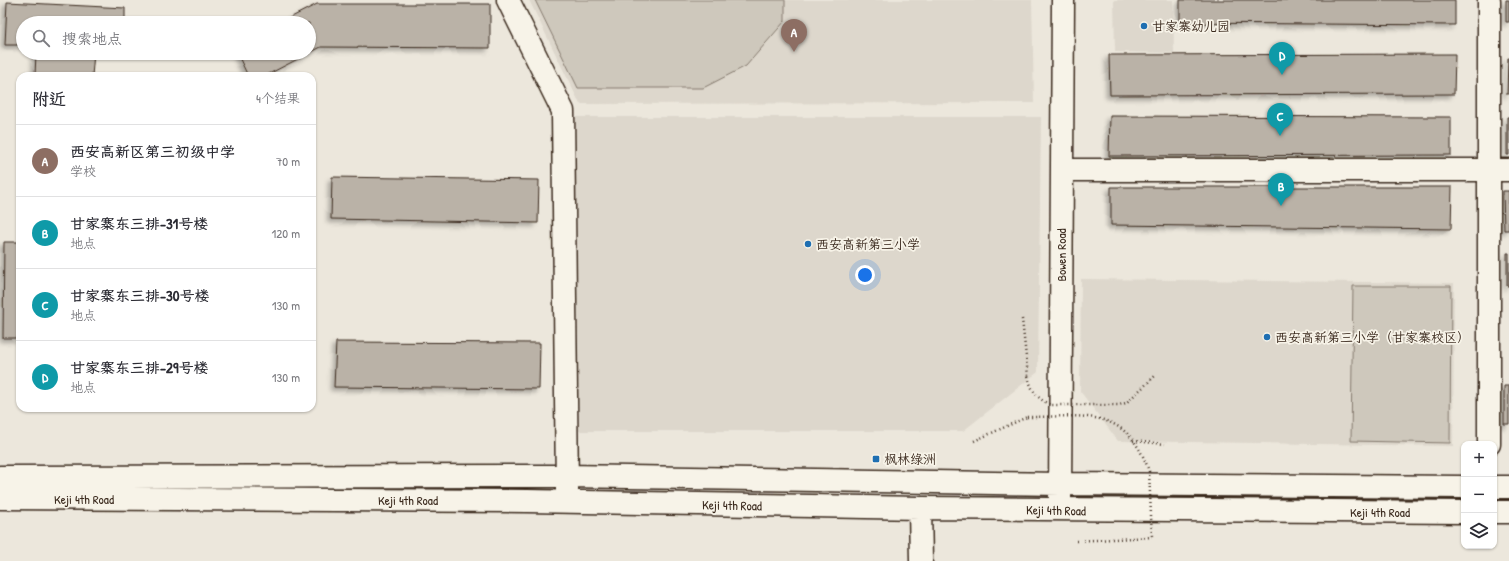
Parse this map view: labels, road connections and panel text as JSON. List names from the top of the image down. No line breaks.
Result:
{"streets":{"street":["Bowen Road","Keji 4th Road"]},"crossings":[["Bowen Road","Keji 4th Road"]],"places":{"other":["甘家寨幼儿园","西安高新第三小学","西安高新第三小学（甘家寨校区）"],"transit":["枫林绿洲"]},"page":{"search":"搜索地点","pins":["A","D","C","B"],"heading":["附近","4个结果"],"list":[{"mark":"A","name":"西安高新区第三初级中学","note":"学校","value":"70 m"},{"mark":"B","name":"甘家寨东三排-31号楼","note":"地点","value":"120 m"},{"mark":"C","name":"甘家寨东三排-30号楼","note":"地点","value":"130 m"},{"mark":"D","name":"甘家寨东三排-29号楼","note":"地点","value":"130 m"}],"map_buttons":["+","−"]}}
